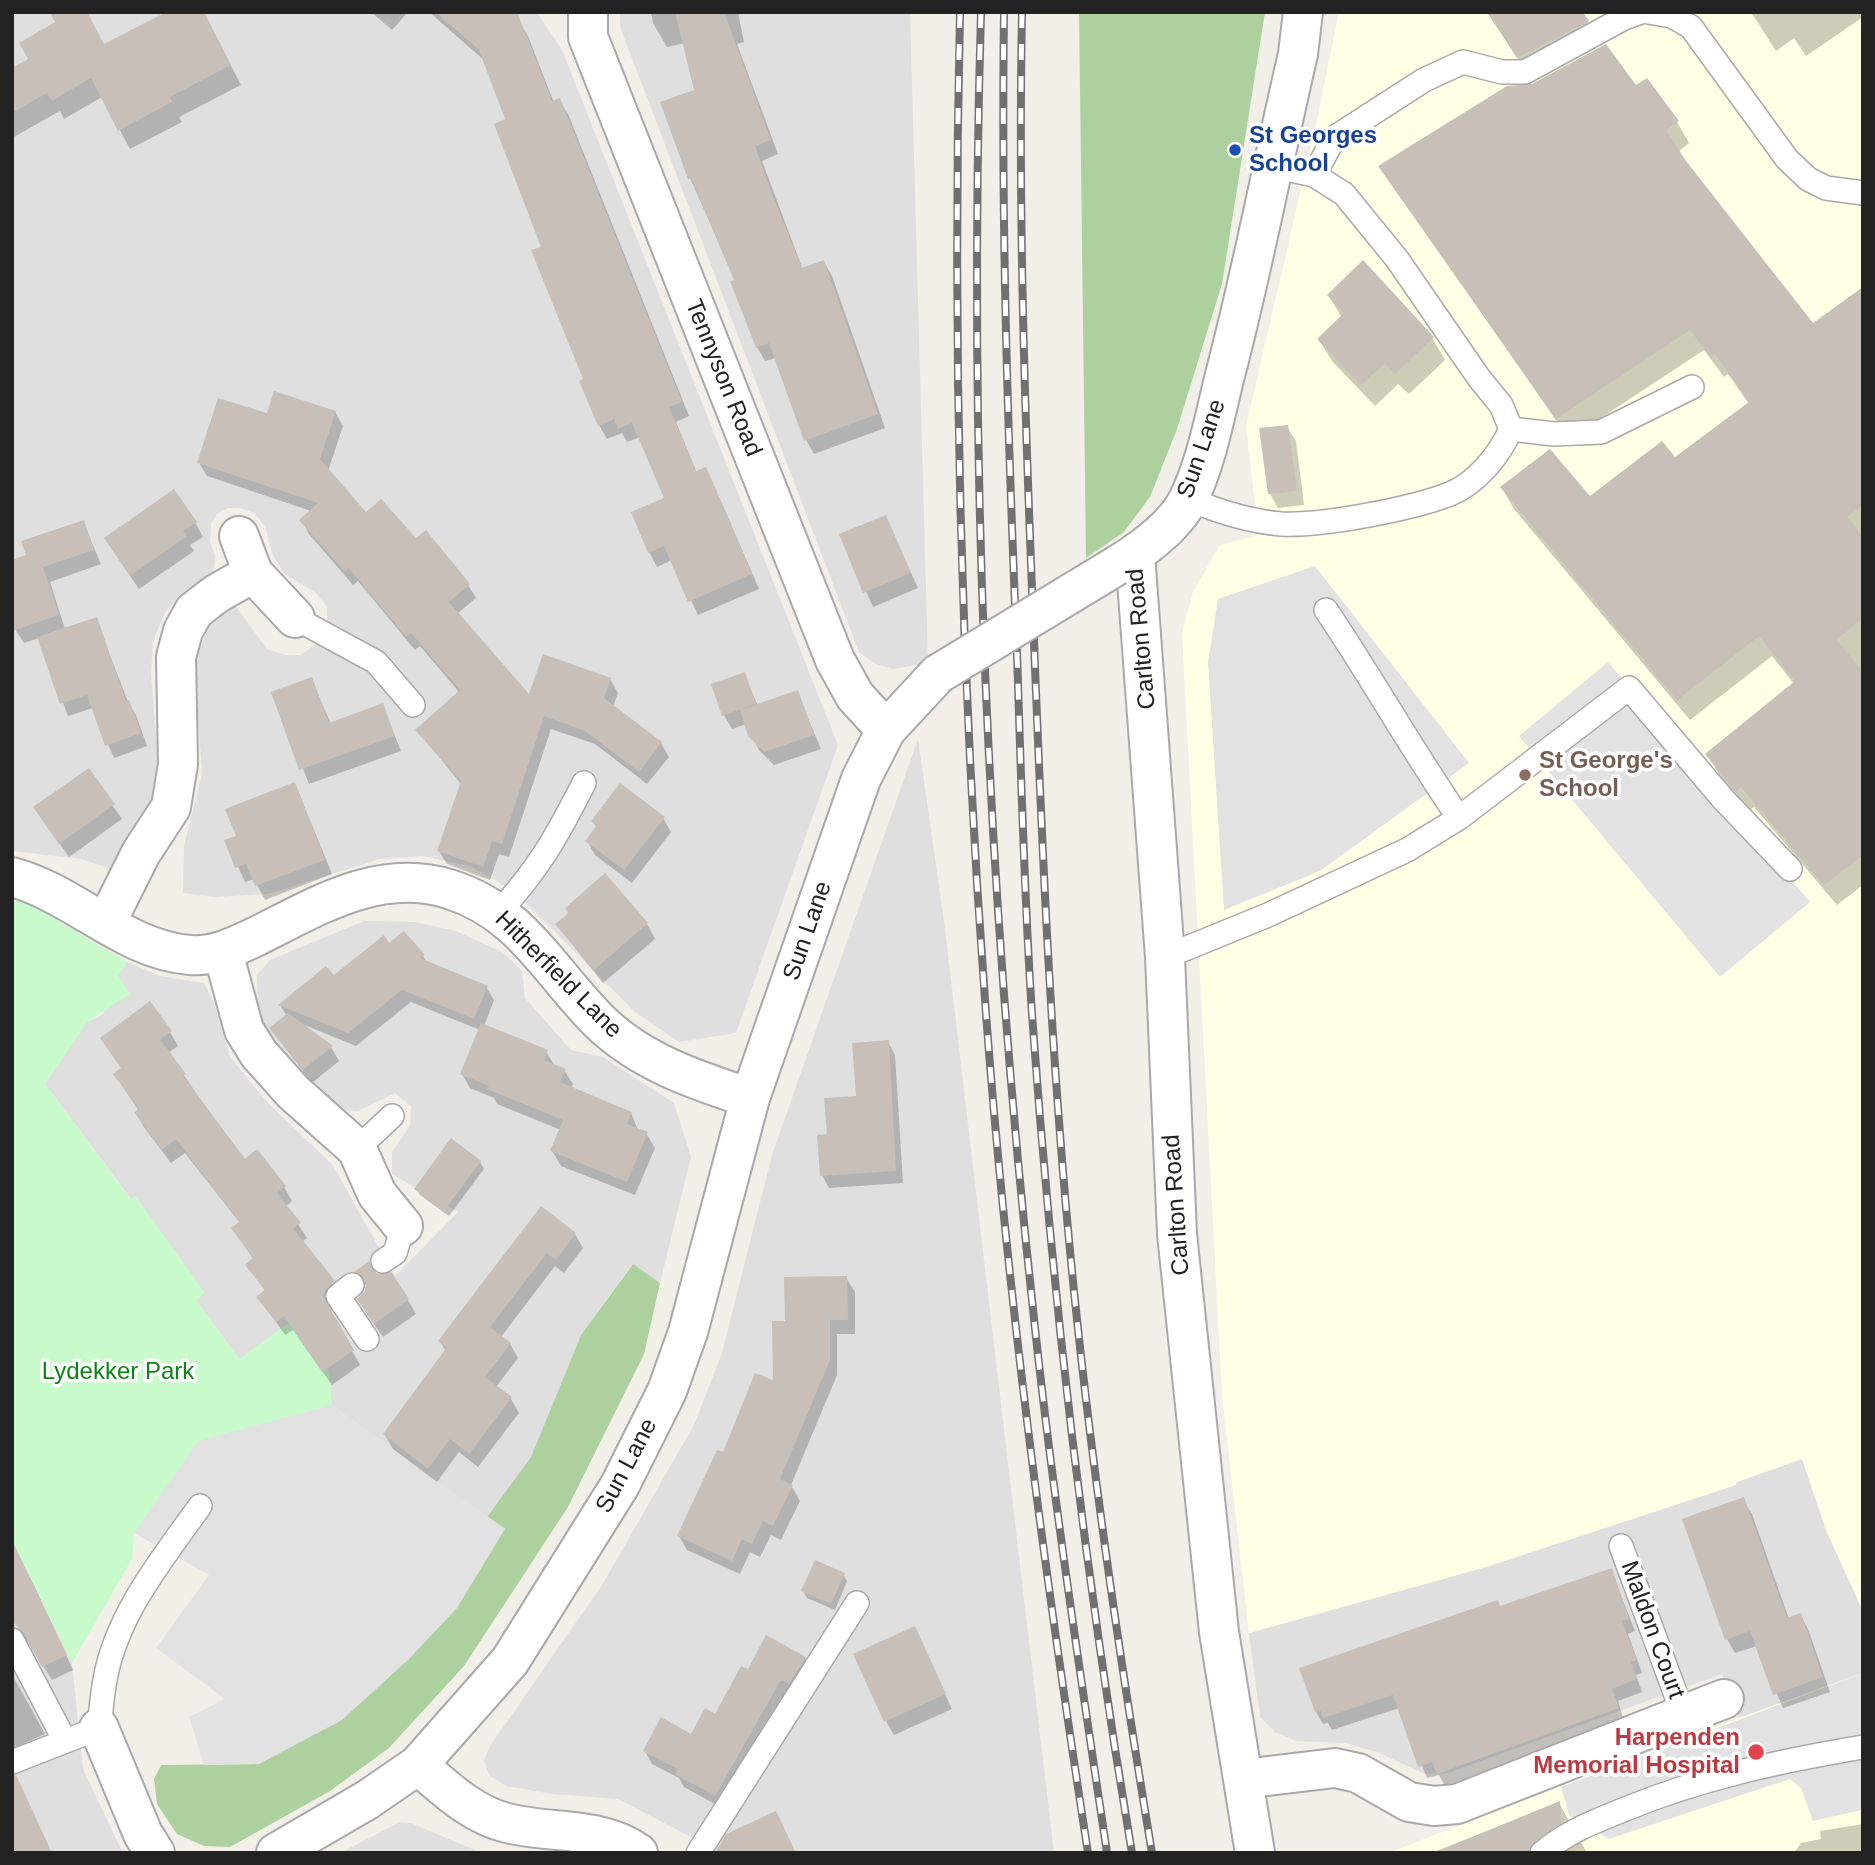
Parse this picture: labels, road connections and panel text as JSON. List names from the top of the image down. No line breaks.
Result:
{"streets":{"street":["Tennyson Road","Sun Lane","Carlton Road","Hitherfield Lane","Maldon Court"]},"crossings":[["Tennyson Road","Sun Lane"],["Sun Lane","Carlton Road"],["Sun Lane","Hitherfield Lane"],["Carlton Road","Maldon Court"]],"parks":["Lydekker Park"],"places":["St Georges School","St George's School","Harpenden Memorial Hospital"]}
